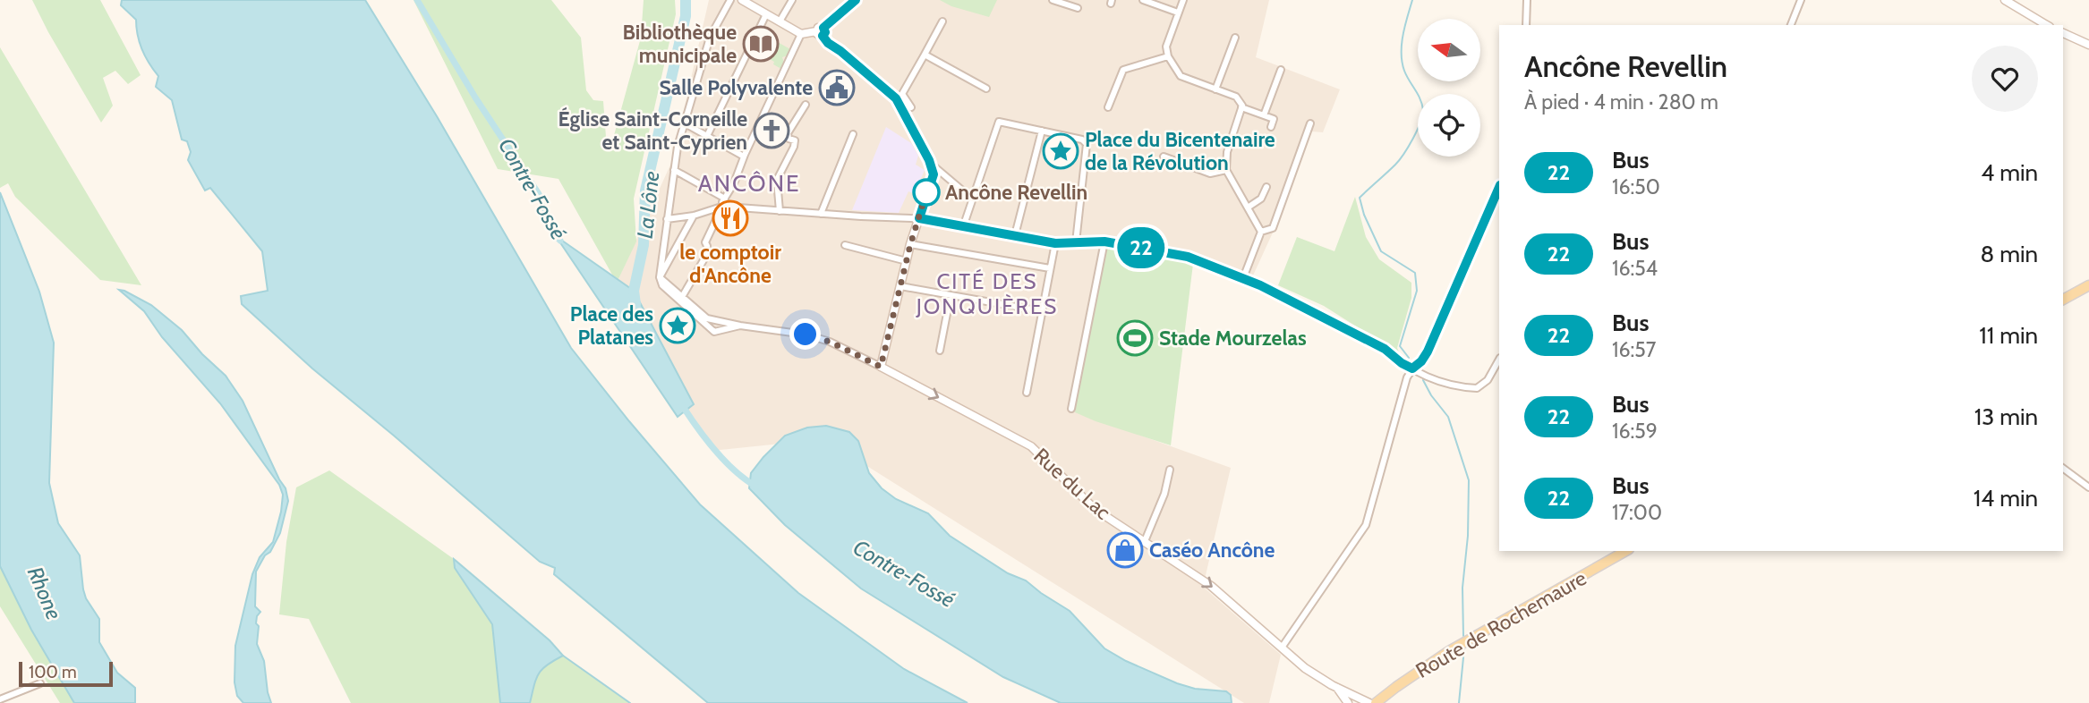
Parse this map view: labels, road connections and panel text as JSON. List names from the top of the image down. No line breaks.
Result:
{"streets":{"main road":["Route de Rochemaure"],"street":["Rue du Lac"]},"one_way":["Rue du Lac"],"districts":["ANCÔNE","CITÉ DES JONQUIÈRES"],"water":["Contre-Fossé","La Lône","Rhone"],"places":{"library":["Bibliothèque municipale"],"public building":["Salle Polyvalente"],"church":["Église Saint-Corneille et Saint-Cyprien"],"place":["Place du Bicentenaire de la Révolution","Place des Platanes"],"other":["Ancône Revellin"],"restaurant":["le comptoir d'Ancône"],"sports":["Stade Mourzelas"],"shop":["Caséo Ancône"]},"lines":["bus line 22"],"scale_bar":"100 m","north":"left","page":{"on_map":"22","heading":["Ancône Revellin","À pied · 4 min · 280 m"],"list":[{"mark":"22","name":"Bus","note":"16:50","value":"4 min"},{"mark":"22","name":"Bus","note":"16:54","value":"8 min"},{"mark":"22","name":"Bus","note":"16:57","value":"11 min"},{"mark":"22","name":"Bus","note":"16:59","value":"13 min"},{"mark":"22","name":"Bus","note":"17:00","value":"14 min"}],"scale":"100 m"}}
